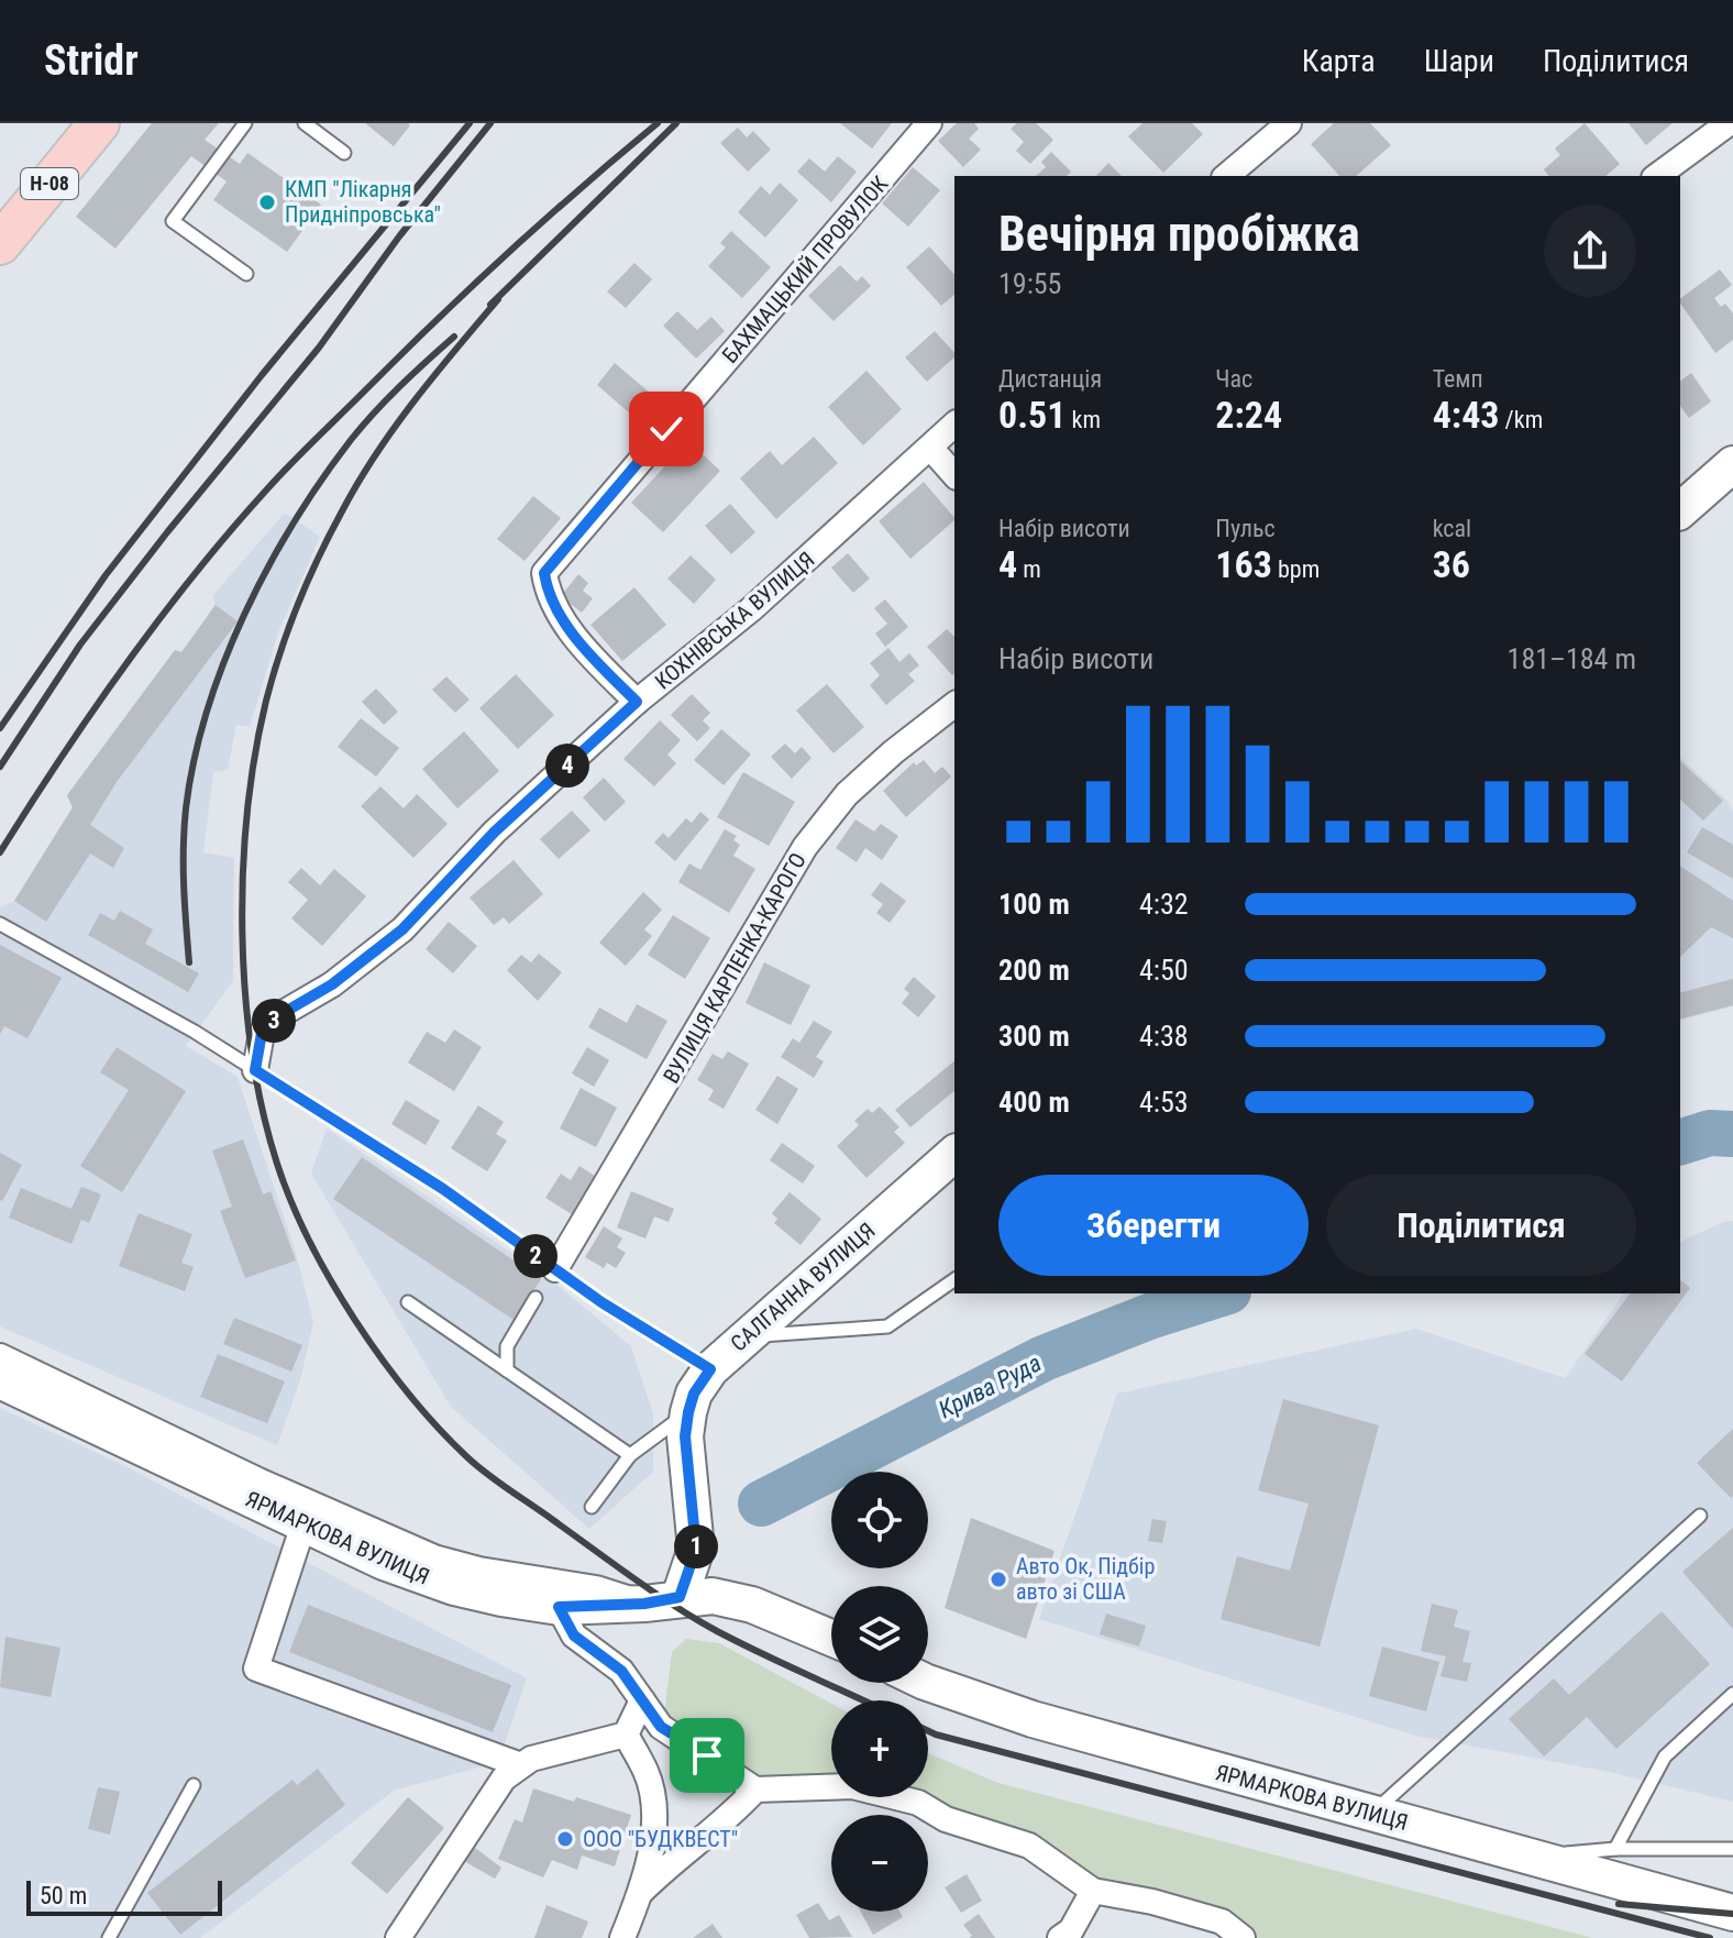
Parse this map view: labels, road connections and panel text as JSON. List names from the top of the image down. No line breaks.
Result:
{"streets":{"main road":["Н-08","САЛГАННА ВУЛИЦЯ","ЯРМАРКОВА ВУЛИЦЯ"],"street":["БАХМАЦЬКИЙ ПРОВУЛОК","КОХНІВСЬКА ВУЛИЦЯ","ВУЛИЦЯ КАРПЕНКА-КАРОГО"]},"crossings":[["БАХМАЦЬКИЙ ПРОВУЛОК","КОХНІВСЬКА ВУЛИЦЯ"],["САЛГАННА ВУЛИЦЯ","ЯРМАРКОВА ВУЛИЦЯ"]],"water":["Крива Руда"],"places":["КМП \"Лікарня Придніпровська\"","Авто Ок, Підбір авто зі США","ООО \"БУДКВЕСТ\""],"scale_bar":"50 m","page":{"header":"Stridr","nav":["Карта","Шари","Поділитися"],"heading":["Вечірня пробіжка","19:55"],"stats":[["Дистанція","0.51 km"],["Час","2:24"],["Темп","4:43 /km"],["Набір висоти","4 m"],["Пульс","163 bpm"],["kcal","36"]],"chart":["Набір висоти","181–184 m"],"pins":["4","3","2","1"],"list":[{"name":"100 m","note":"4:32"},{"name":"200 m","note":"4:50"},{"name":"300 m","note":"4:38"},{"name":"400 m","note":"4:53"}],"buttons":["Зберегти","Поділитися"],"map_buttons":["+","−"],"scale":"50 m"}}
